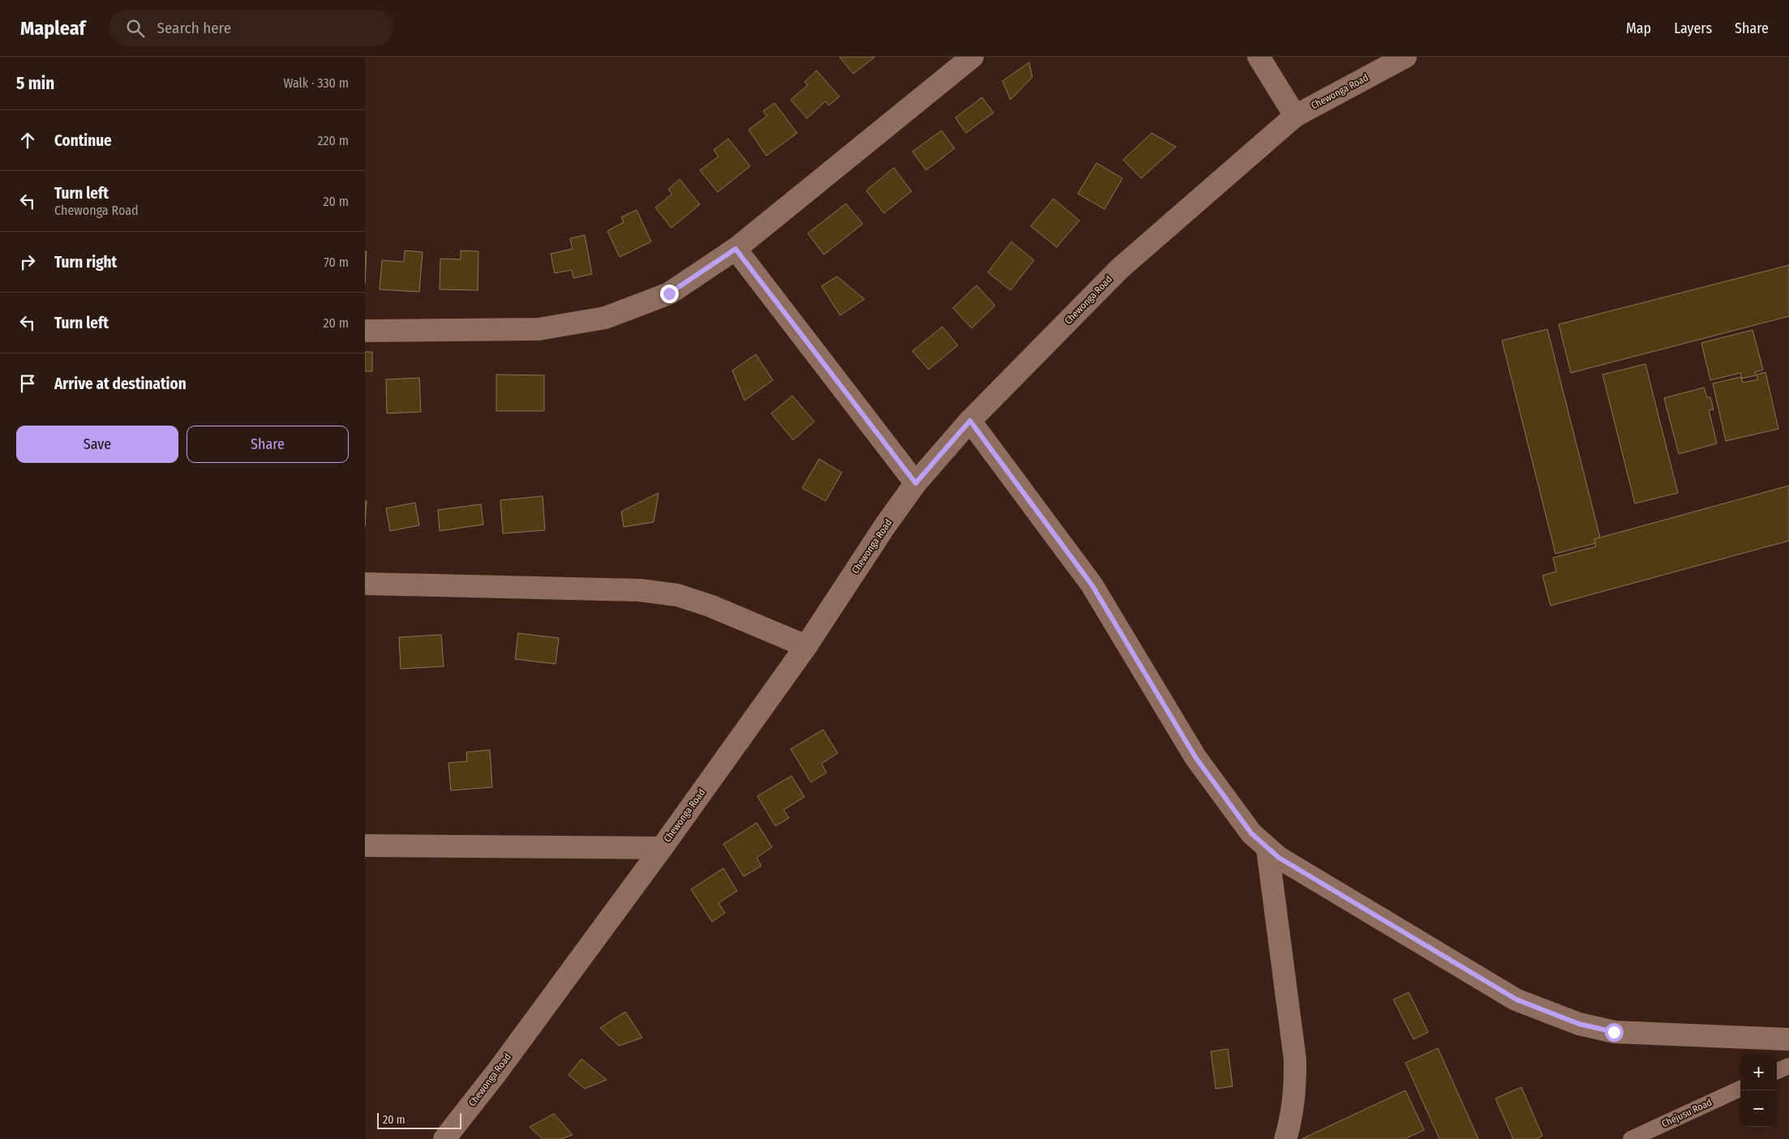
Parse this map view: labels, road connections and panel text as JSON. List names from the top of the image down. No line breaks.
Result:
{"streets":{"street":["Chewonga Road"],"lane":["Chejusu Road"]},"scale_bar":"20 m","page":{"header":"Mapleaf","search":"Search here","nav":["Map","Layers","Share"],"heading":["5 min","Walk · 330 m"],"list":[["Continue","220 m"],["Turn left","Chewonga Road","20 m"],["Turn right","70 m"],["Turn left","20 m"],"Arrive at destination"],"buttons":["Save","Share"],"map_buttons":["+","−"],"scale":"20 m"}}
